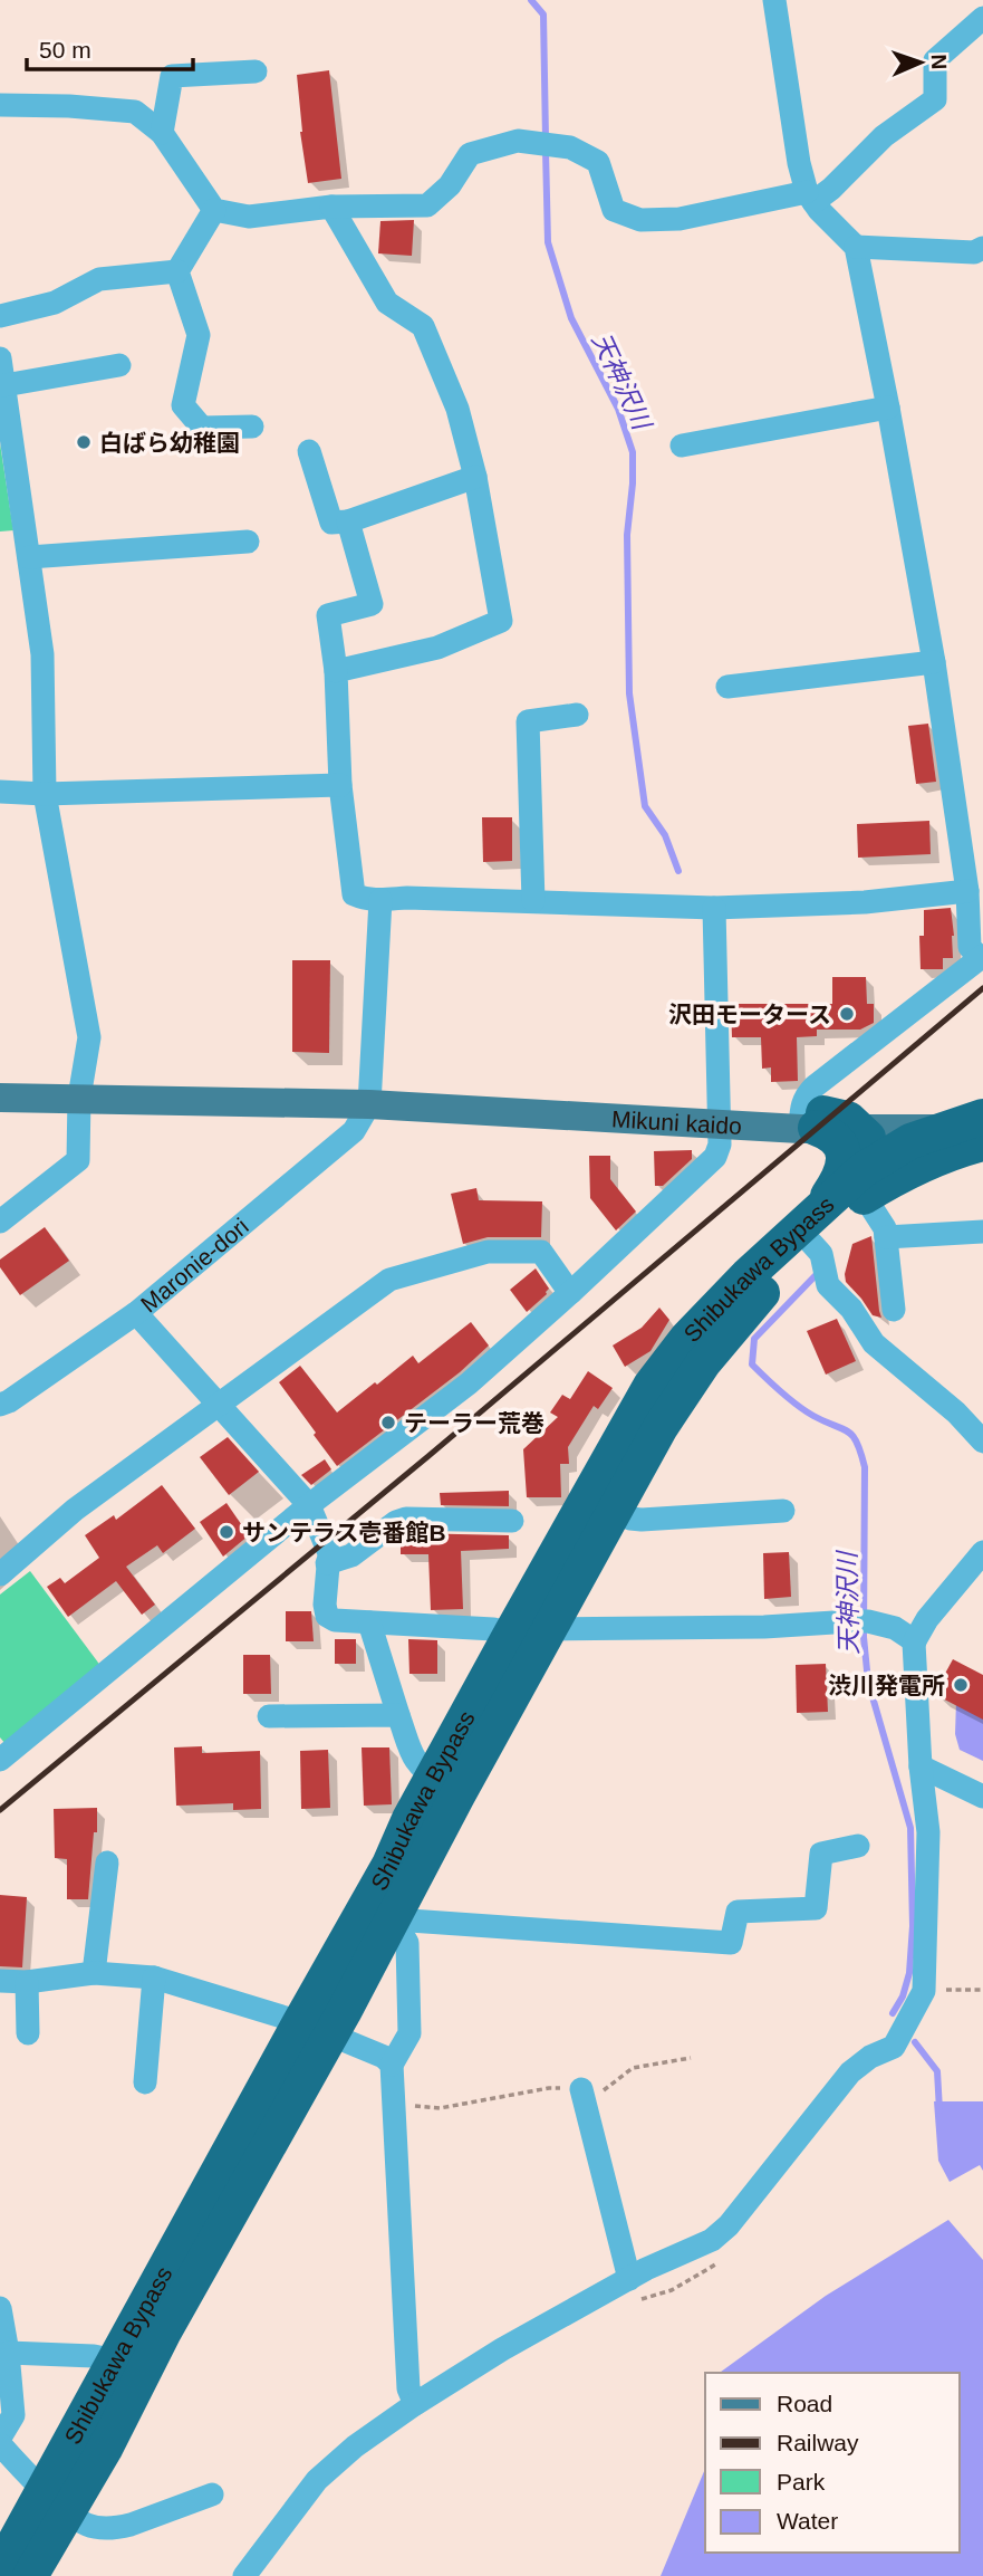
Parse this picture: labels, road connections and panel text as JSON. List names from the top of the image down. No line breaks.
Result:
{"streets":{"highway":["Shibukawa Bypass"],"main road":["Mikuni kaido"],"street":["Maronie-dori"]},"crossings":[["Mikuni kaido","Maronie-dori"],["Mikuni kaido","Shibukawa Bypass"]],"water":["天神沢川"],"places":["白ばら幼稚園","沢田モータース","テーラー荒巻","サンテラス壱番館B","渋川発電所"],"legend":["Road","Railway","Park","Water"],"scale_bar":"50 m","north":"right"}
